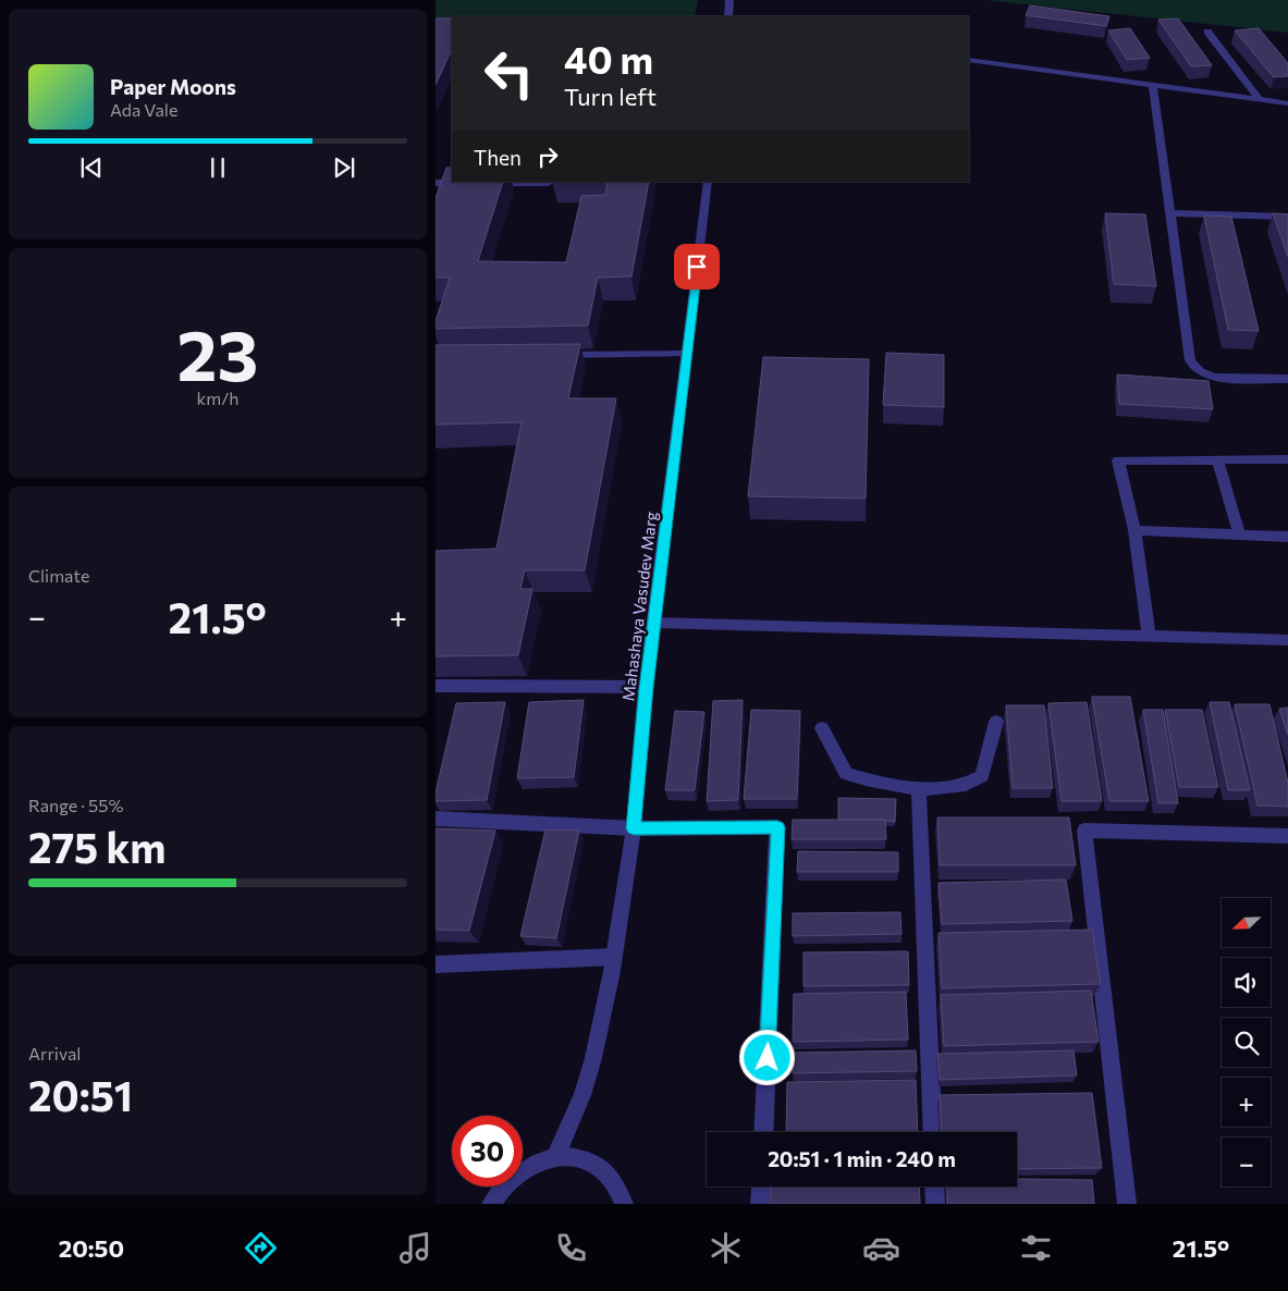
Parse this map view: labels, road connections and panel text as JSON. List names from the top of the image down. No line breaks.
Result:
{"streets":{"street":["Mahashaya Vasudev Marg"]},"north":"bottom left","page":{"turn":["40 m","Turn left"],"song":["Paper Moons","Ada Vale"],"then":"Then","tile":[["23","km/h"],"Climate",["Range · 55%","275 km"],["Arrival","20:51"]],"heat":["−","21.5°","+"],"map_buttons":["+","−"],"limit":"30","trip":"20:51 · 1 min · 240 m","tabs":["20:50","21.5°"]}}
